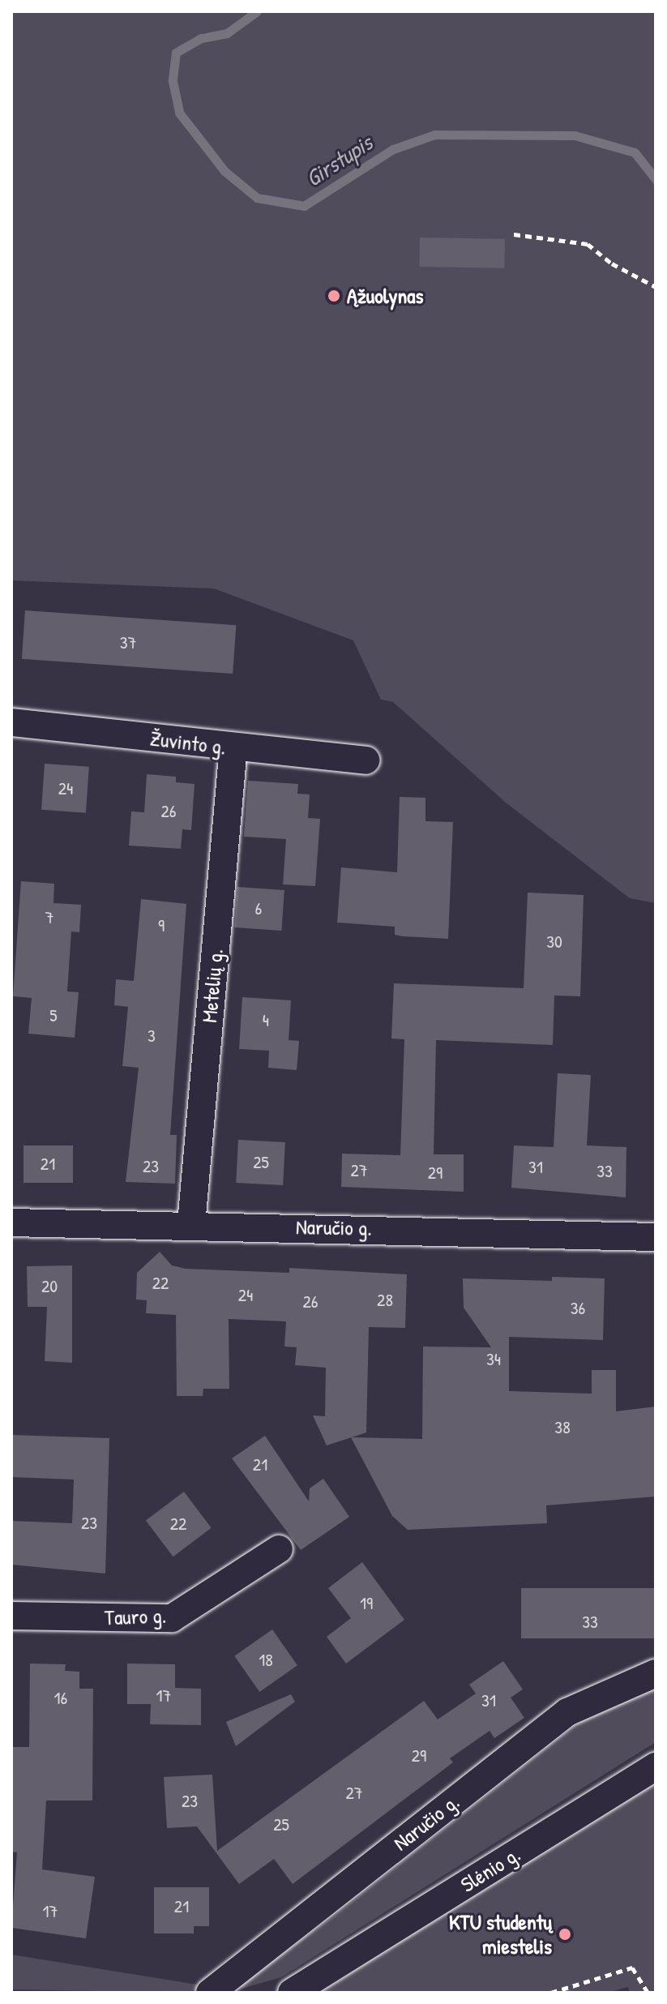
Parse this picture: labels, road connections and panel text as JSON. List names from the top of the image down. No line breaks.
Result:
{"streets":{"street":["Žuvinto g.","Metelių g.","Naručio g.","Tauro g.","Slėnio g."]},"crossings":[["Žuvinto g.","Metelių g."],["Metelių g.","Naručio g."]],"water":["Girstupis"],"places":["Ąžuolynas","KTU studentų miestelis"],"house_numbers":["37","24","26","6","7","9","30","5","4","3","25","21","23","31","27","33","29","22","20","24","28","26","36","34","38","21","23","22","19","33","18","17","16","31","29","27","23","25","21","17"]}
